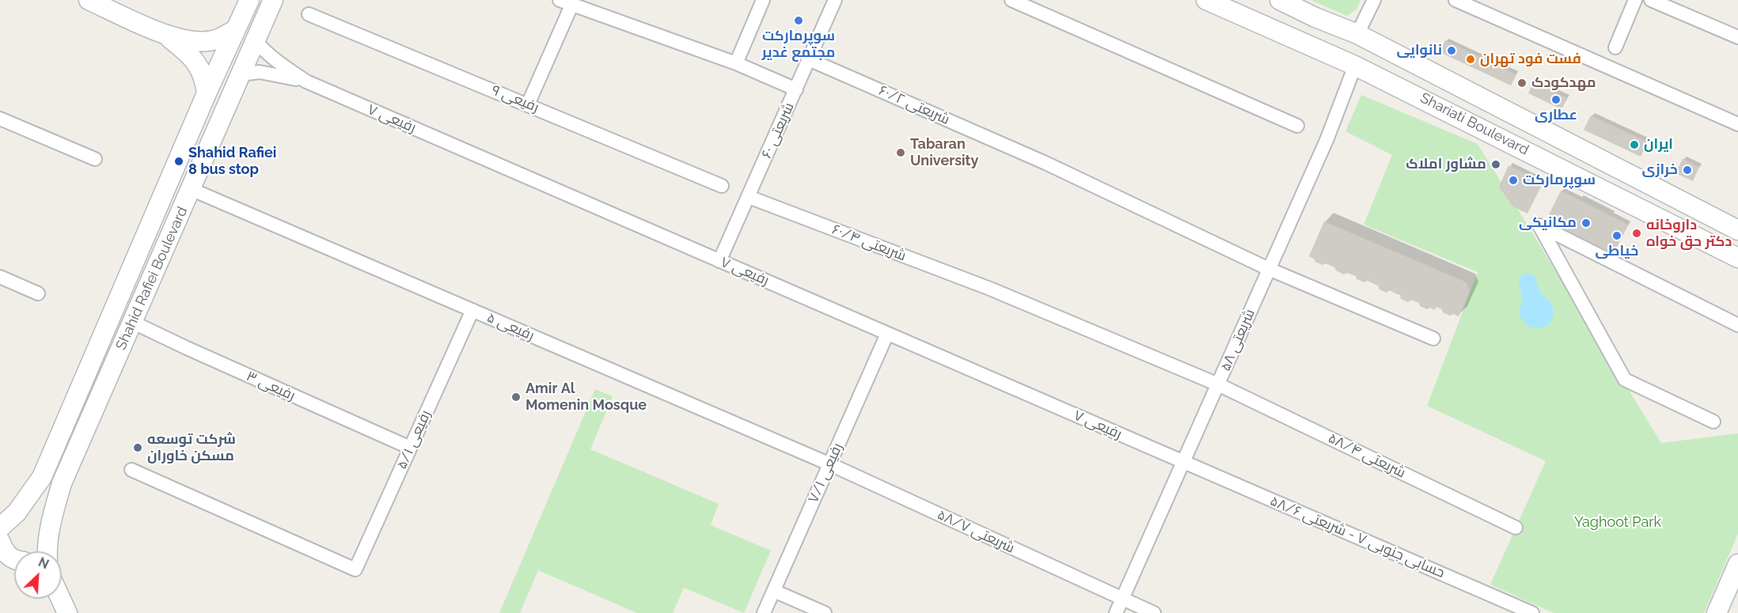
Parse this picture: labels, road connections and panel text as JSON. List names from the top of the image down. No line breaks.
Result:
{"streets":{"main road":["Shariati Boulevard","Shahid Rafiei Boulevard"],"street":["رفیعی ۹","شریعتی ۶۰/۲","رفیعی ۷","شریعتی ۶۰","شریعتی ۶۰/۴","رفیعی ۵","شریعتی ۵۸","رفیعی ۳","رفیعی ۵/۱","شریعتی ۵۸/۴","رفیعی ۷/۱","شریعتی ۵۸/۷","حسابی جنوبی ۷ - شریعتی ۵۸/۶"]},"crossings":[["شریعتی ۶۰/۲","شریعتی ۶۰"],["شریعتی ۶۰/۲","شریعتی ۵۸"],["رفیعی ۷","شریعتی ۶۰"],["رفیعی ۷","شریعتی ۵۸"],["رفیعی ۷","رفیعی ۷/۱"],["رفیعی ۷","حسابی جنوبی ۷ - شریعتی ۵۸/۶"],["Shariati Boulevard","شریعتی ۵۸"],["شریعتی ۶۰","شریعتی ۶۰/۴"],["شریعتی ۶۰/۴","شریعتی ۵۸"],["شریعتی ۶۰/۴","شریعتی ۵۸/۴"],["Shahid Rafiei Boulevard","رفیعی ۵"],["Shahid Rafiei Boulevard","رفیعی ۳"],["رفیعی ۵","رفیعی ۵/۱"],["رفیعی ۵","رفیعی ۷/۱"],["رفیعی ۵","شریعتی ۵۸/۷"],["شریعتی ۵۸","شریعتی ۵۸/۴"],["شریعتی ۵۸","شریعتی ۵۸/۷"],["شریعتی ۵۸","حسابی جنوبی ۷ - شریعتی ۵۸/۶"],["رفیعی ۳","رفیعی ۵/۱"],["رفیعی ۷/۱","شریعتی ۵۸/۷"]],"parks":["Yaghoot Park"],"places":["سوپرمارکت مجتمع غدیر","نانوایی","فست فود تهران","مهدکودک","عطاری","ایران","Tabaran University","Shahid Rafiei 8 bus stop","مشاور املاک","خرازی","سوپرمارکت","مکانیکی","داروخانه دکتر حق خواه","خیاطی","Amir Al Momenin Mosque","شرکت توسعه مسکن خاوران"],"north":"top right"}
